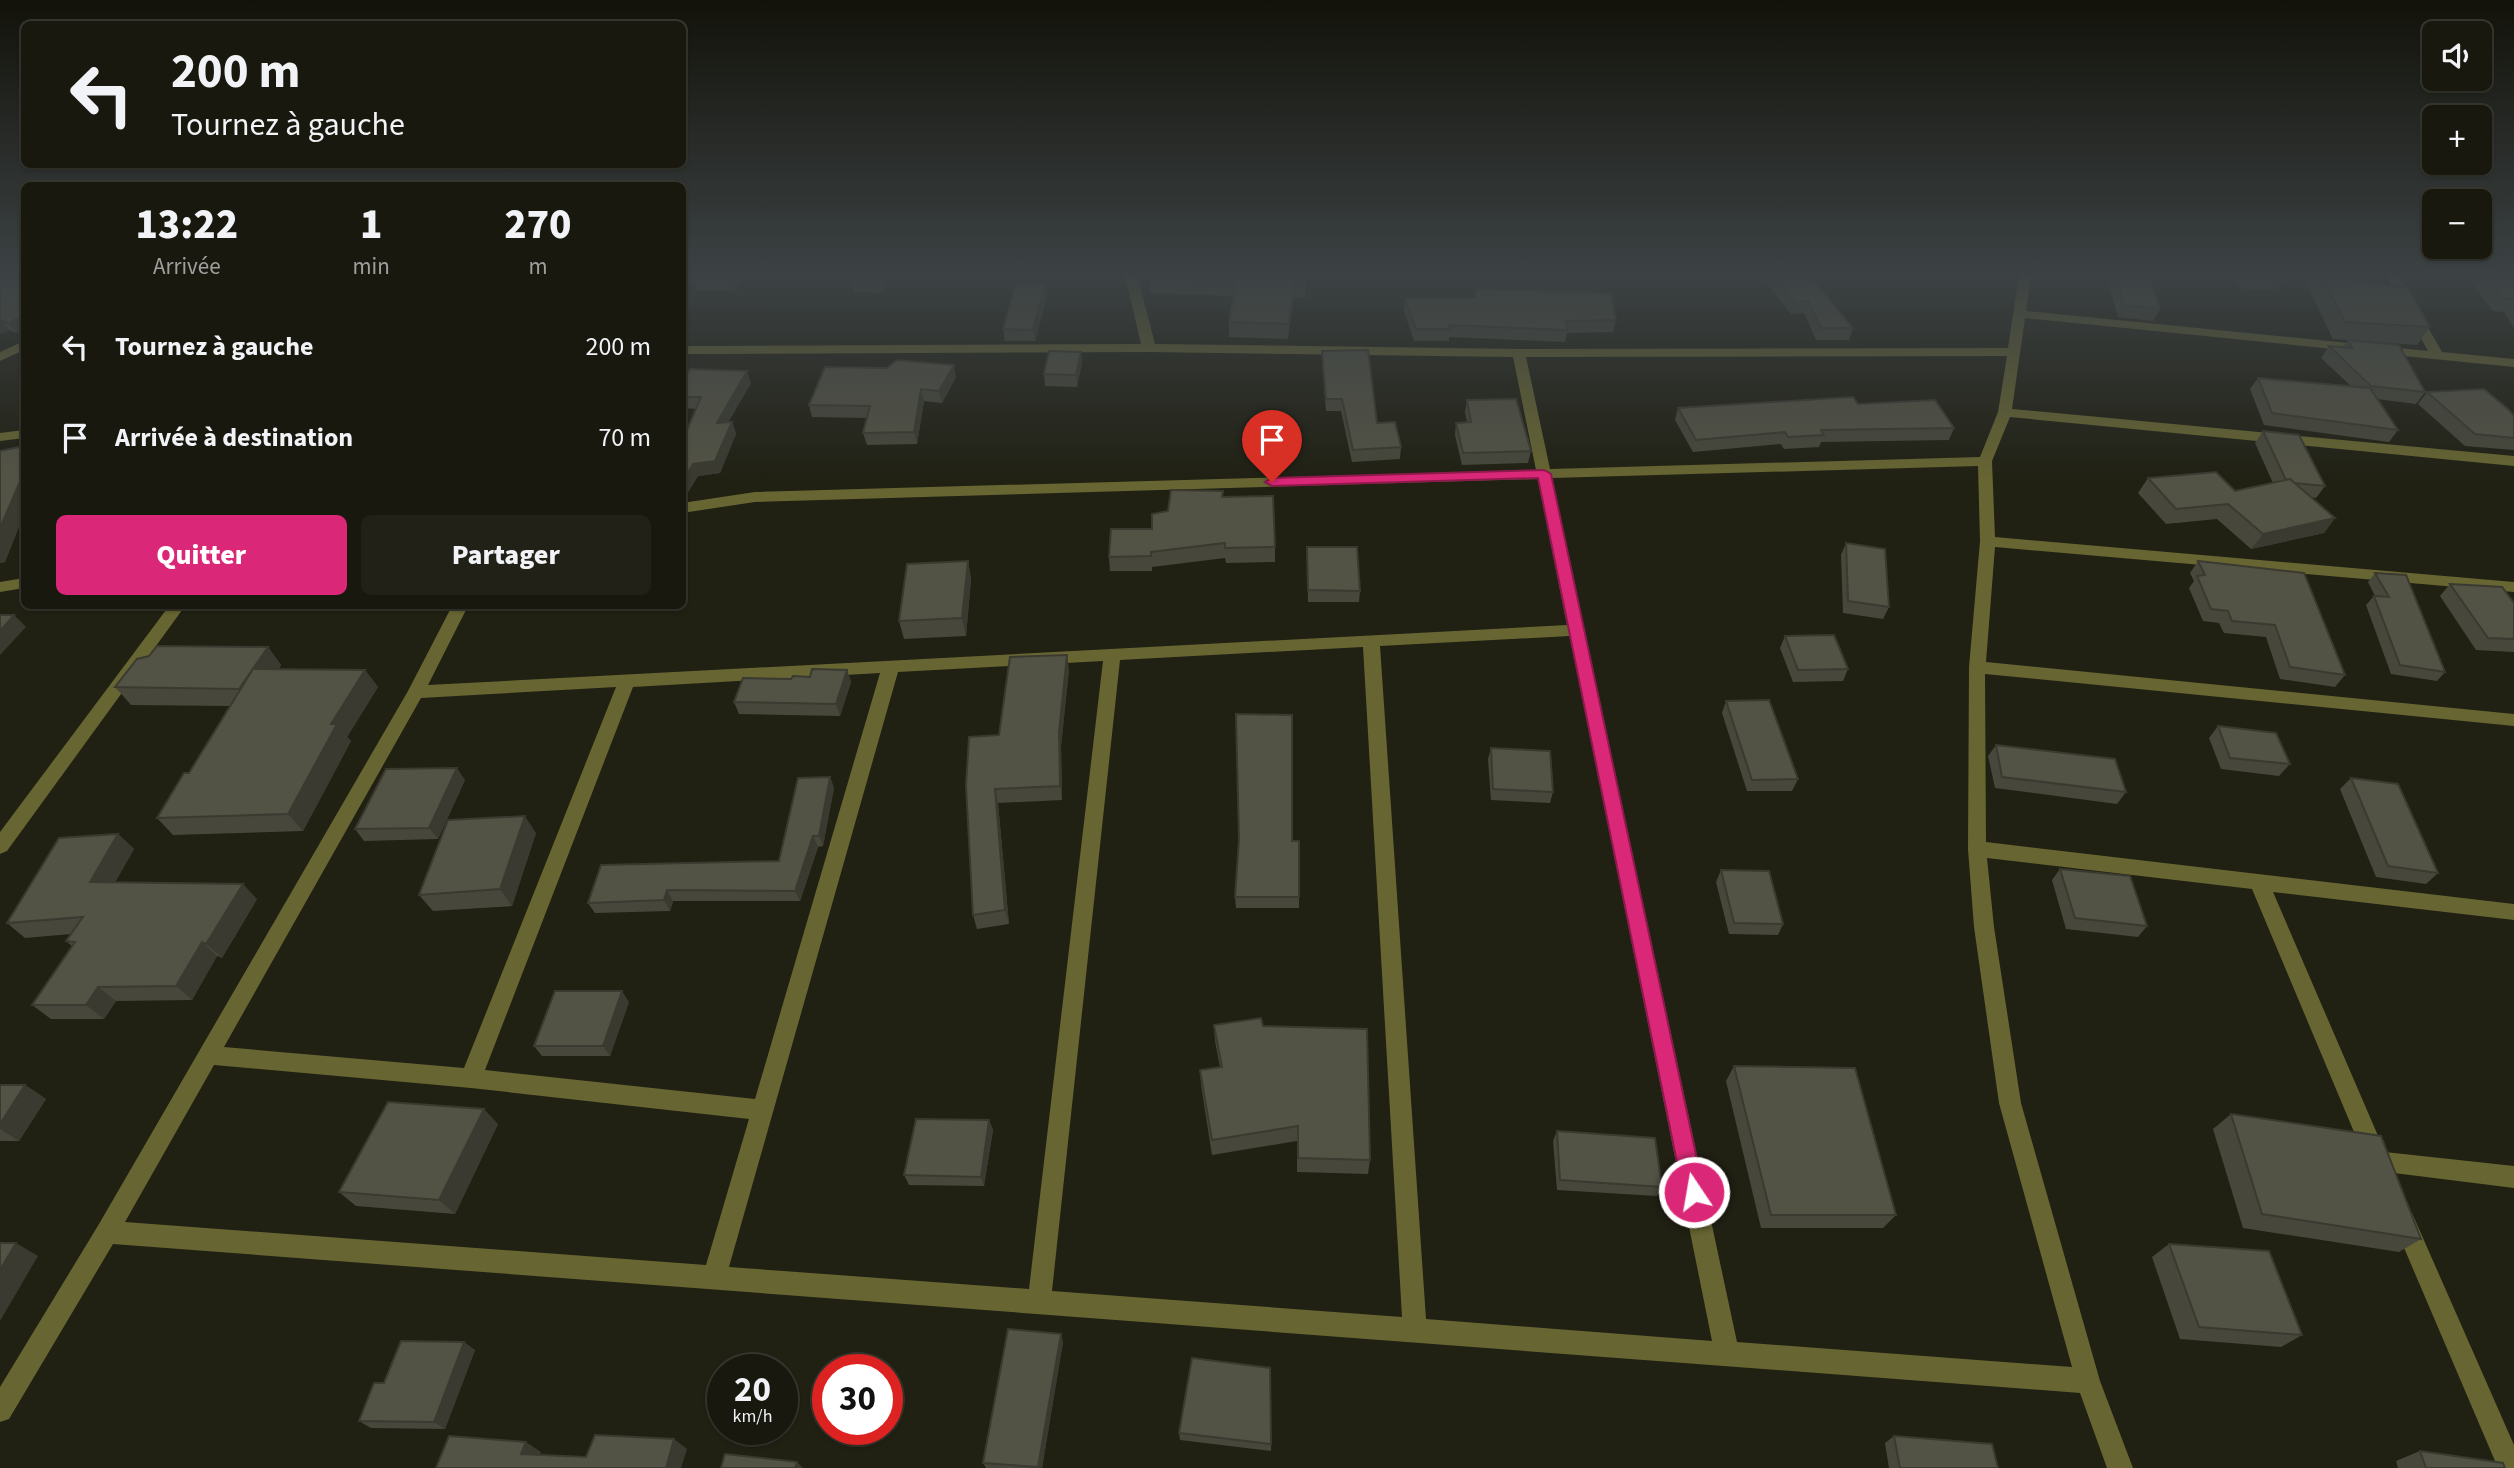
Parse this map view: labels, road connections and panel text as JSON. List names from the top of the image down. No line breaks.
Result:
{"page":{"map_buttons":["+","−"],"turn":["200 m","Tournez à gauche"],"eta":["13:22","Arrivée","1","min","270","m"],"list":[{"name":"Tournez à gauche","value":"200 m"},{"name":"Arrivée à destination","value":"70 m"}],"buttons":["Quitter","Partager"],"speed":"20 km/h","limit":"30"}}
